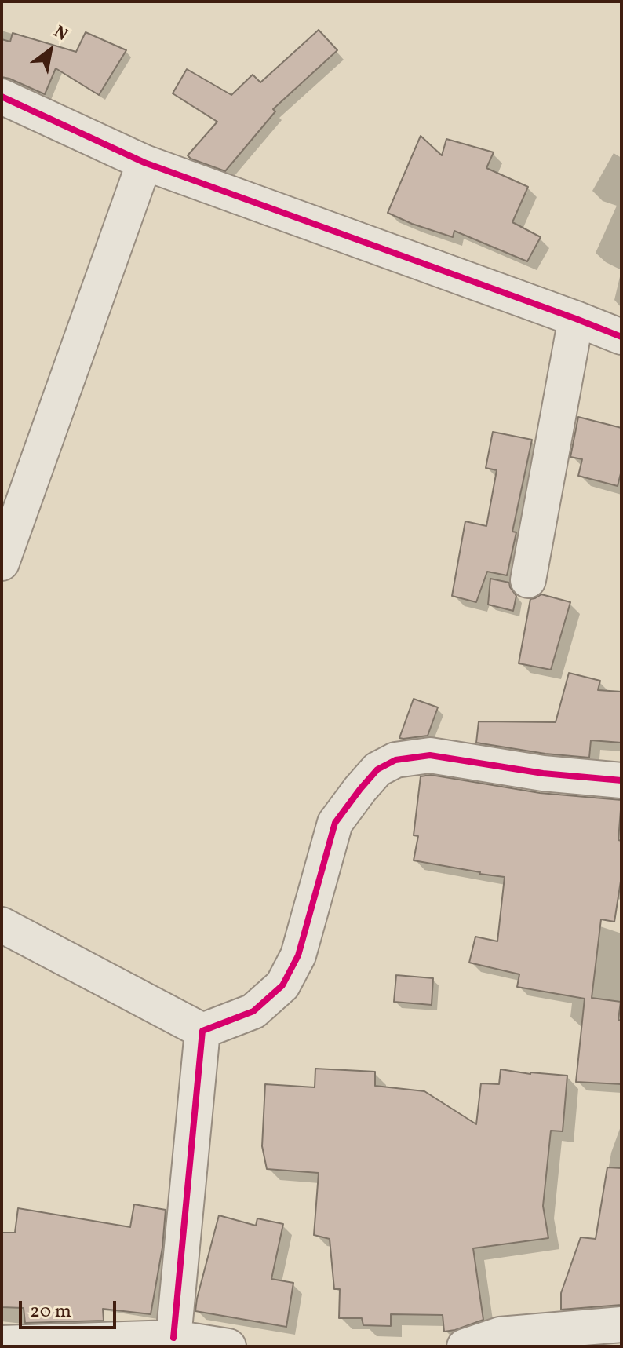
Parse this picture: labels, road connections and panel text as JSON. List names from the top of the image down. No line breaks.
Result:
{"scale_bar":"20 m","north":"top right"}
